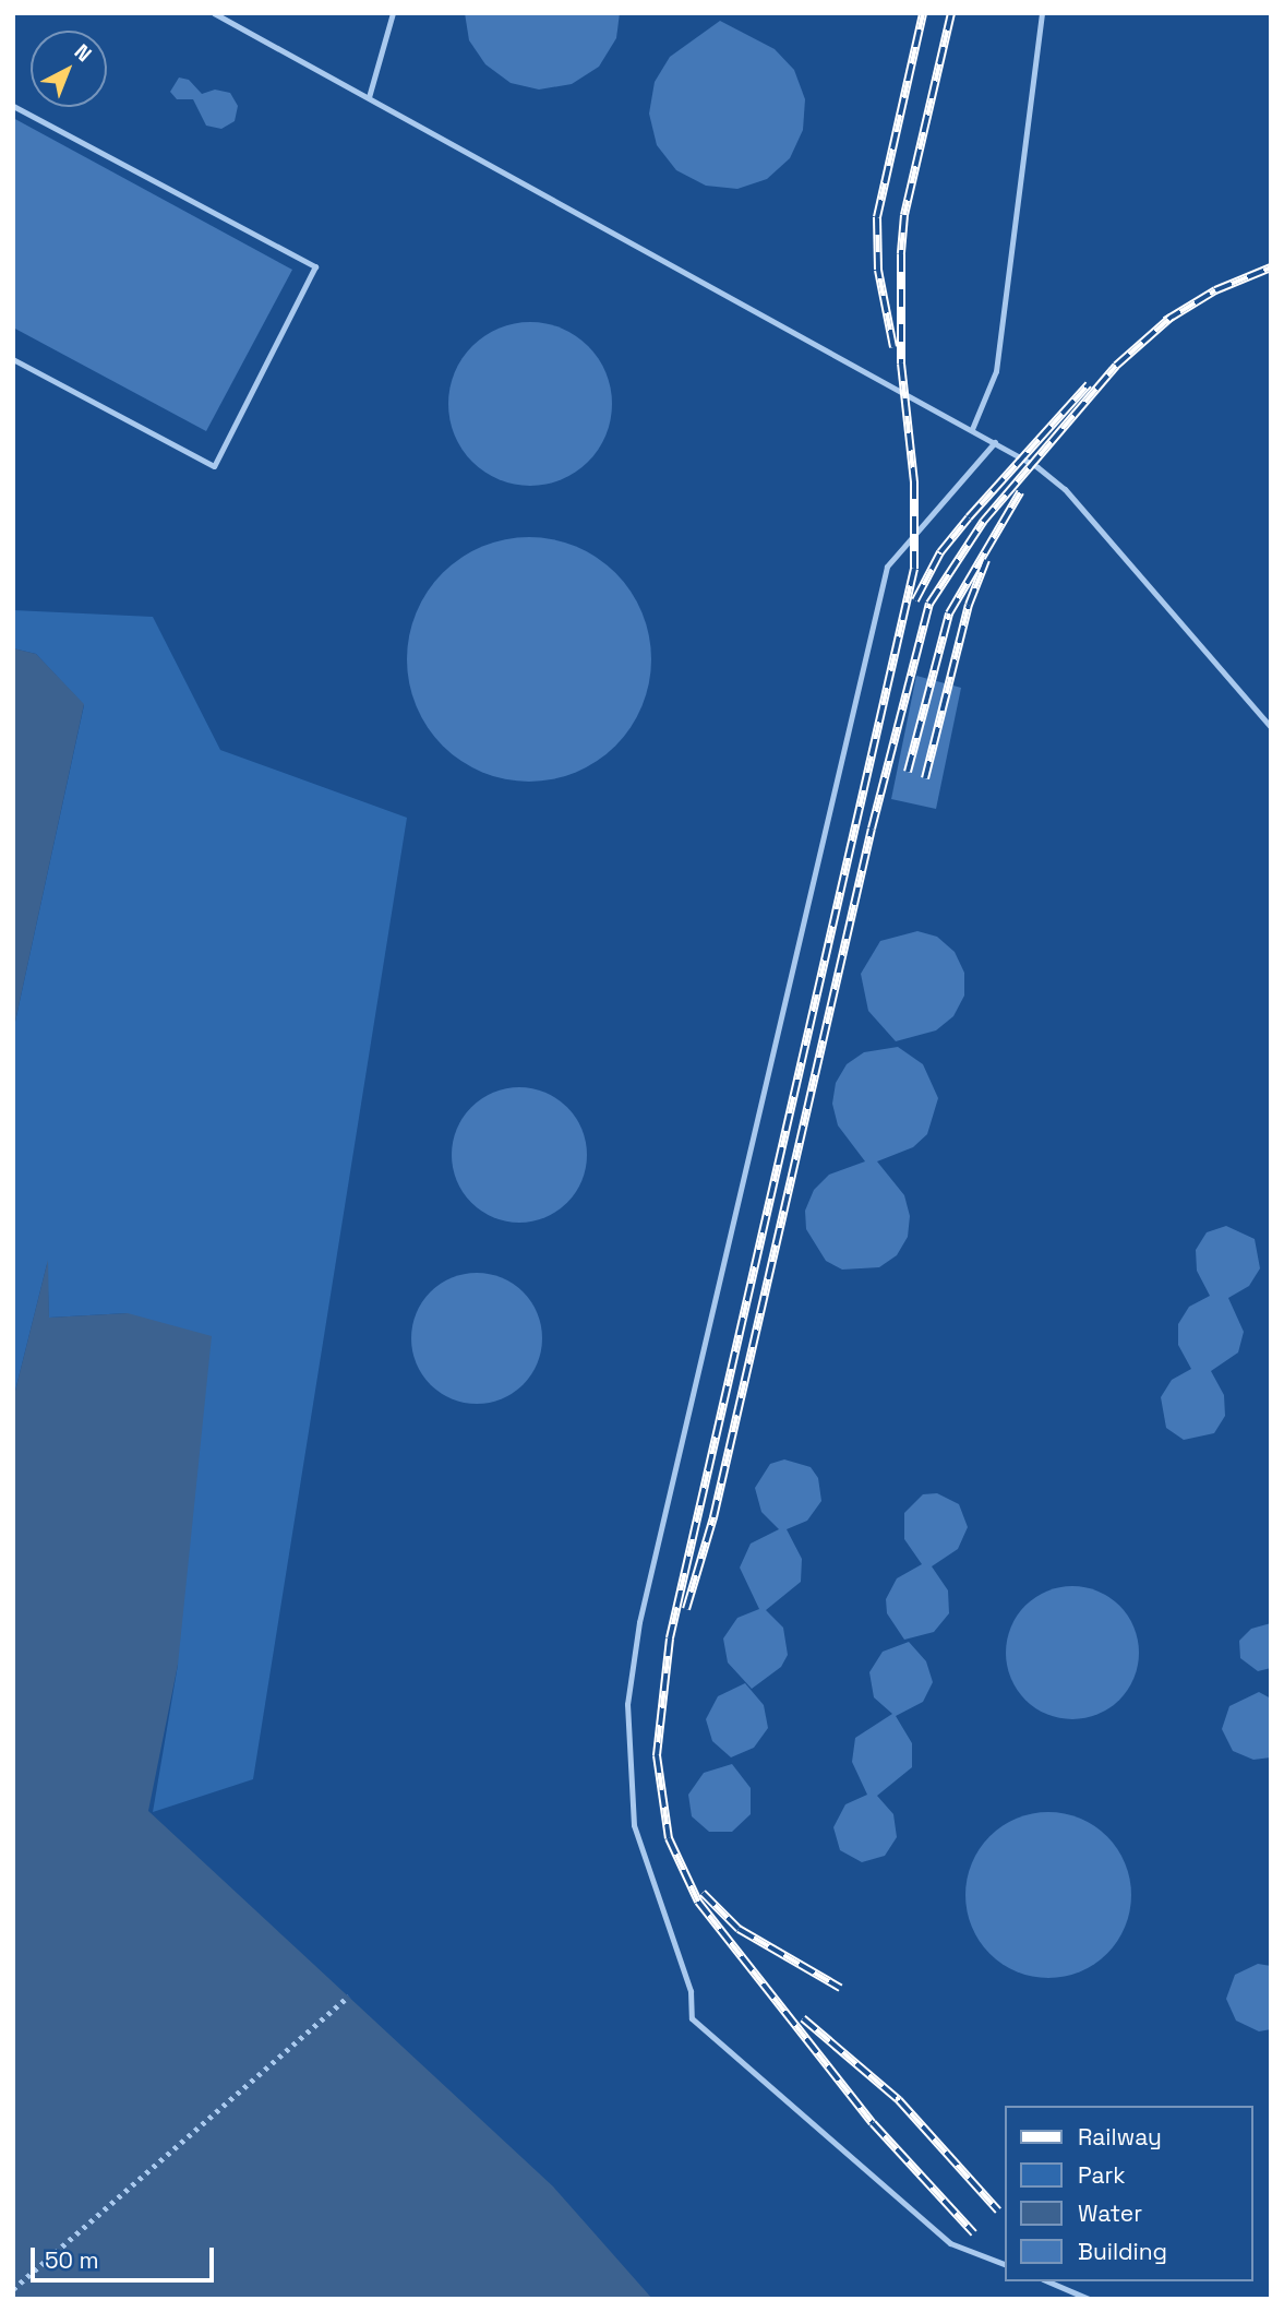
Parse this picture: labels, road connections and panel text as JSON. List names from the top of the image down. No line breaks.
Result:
{"legend":["Railway","Park","Water","Building"],"scale_bar":"50 m","north":"top right"}
